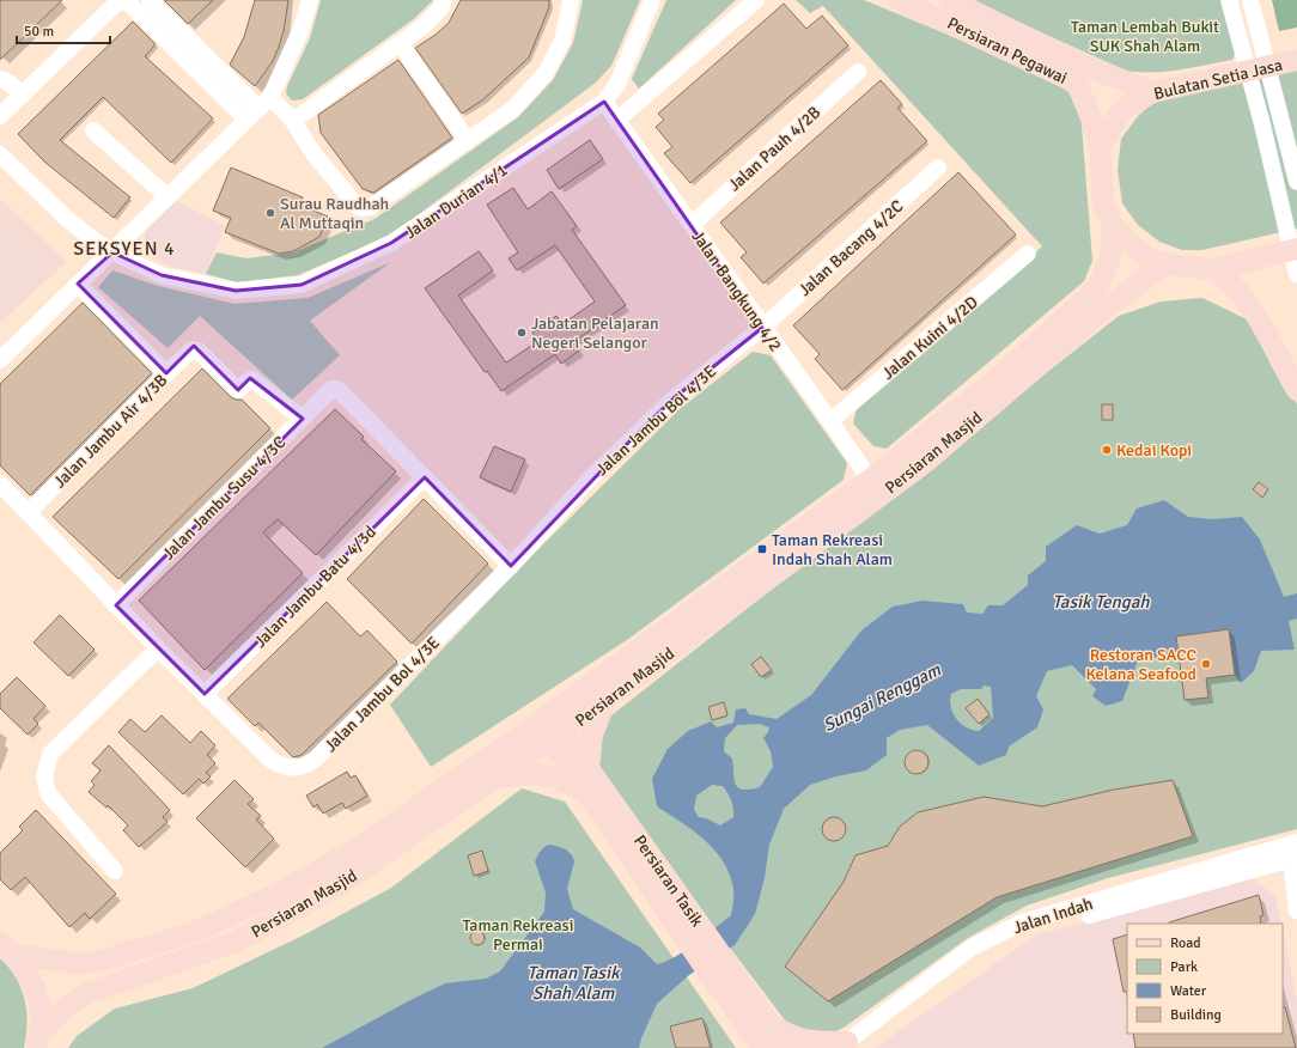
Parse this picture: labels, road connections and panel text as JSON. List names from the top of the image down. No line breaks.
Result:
{"streets":{"main road":["Persiaran Pegawai","Bulatan Setia Jasa","Persiaran Masjid","Persiaran Tasik"],"street":["Jalan Pauh 4/2B","Jalan Durian 4/1","Jalan Bacang 4/2C","Jalan Bangkung 4/2","Jalan Kuini 4/2D","Jalan Jambu Bol 4/3E","Jalan Jambu Air 4/3B","Jalan Jambu Susu 4/3C","Jalan Jambu Batu 4/3d","Jalan Indah"]},"crossings":[["Persiaran Pegawai","Bulatan Setia Jasa"],["Bulatan Setia Jasa","Persiaran Masjid"],["Jalan Pauh 4/2B","Jalan Bangkung 4/2"],["Jalan Durian 4/1","Jalan Bangkung 4/2"],["Jalan Bacang 4/2C","Jalan Bangkung 4/2"],["Jalan Bacang 4/2C","Jalan Jambu Bol 4/3E"],["Jalan Bangkung 4/2","Jalan Kuini 4/2D"],["Jalan Bangkung 4/2","Jalan Jambu Bol 4/3E"],["Jalan Bangkung 4/2","Persiaran Masjid"],["Jalan Jambu Bol 4/3E","Jalan Jambu Air 4/3B"],["Jalan Jambu Bol 4/3E","Jalan Jambu Susu 4/3C"],["Jalan Jambu Bol 4/3E","Jalan Jambu Batu 4/3d"],["Jalan Jambu Air 4/3B","Jalan Jambu Susu 4/3C"],["Persiaran Masjid","Persiaran Tasik"],["Jalan Jambu Susu 4/3C","Jalan Jambu Batu 4/3d"]],"districts":["SEKSYEN 4"],"water":["Tasik Tengah","Sungai Renggam","Taman Tasik Shah Alam"],"parks":["Taman Lembah Bukit SUK Shah Alam","Taman Rekreasi Permai"],"places":{"other":["Surau Raudhah Al Muttaqin","Jabatan Pelajaran Negeri Selangor","Kedai Kopi","Restoran SACC Kelana Seafood"],"transit":["Taman Rekreasi Indah Shah Alam"]},"legend":["Road","Park","Water","Building"],"scale_bar":"50 m"}
